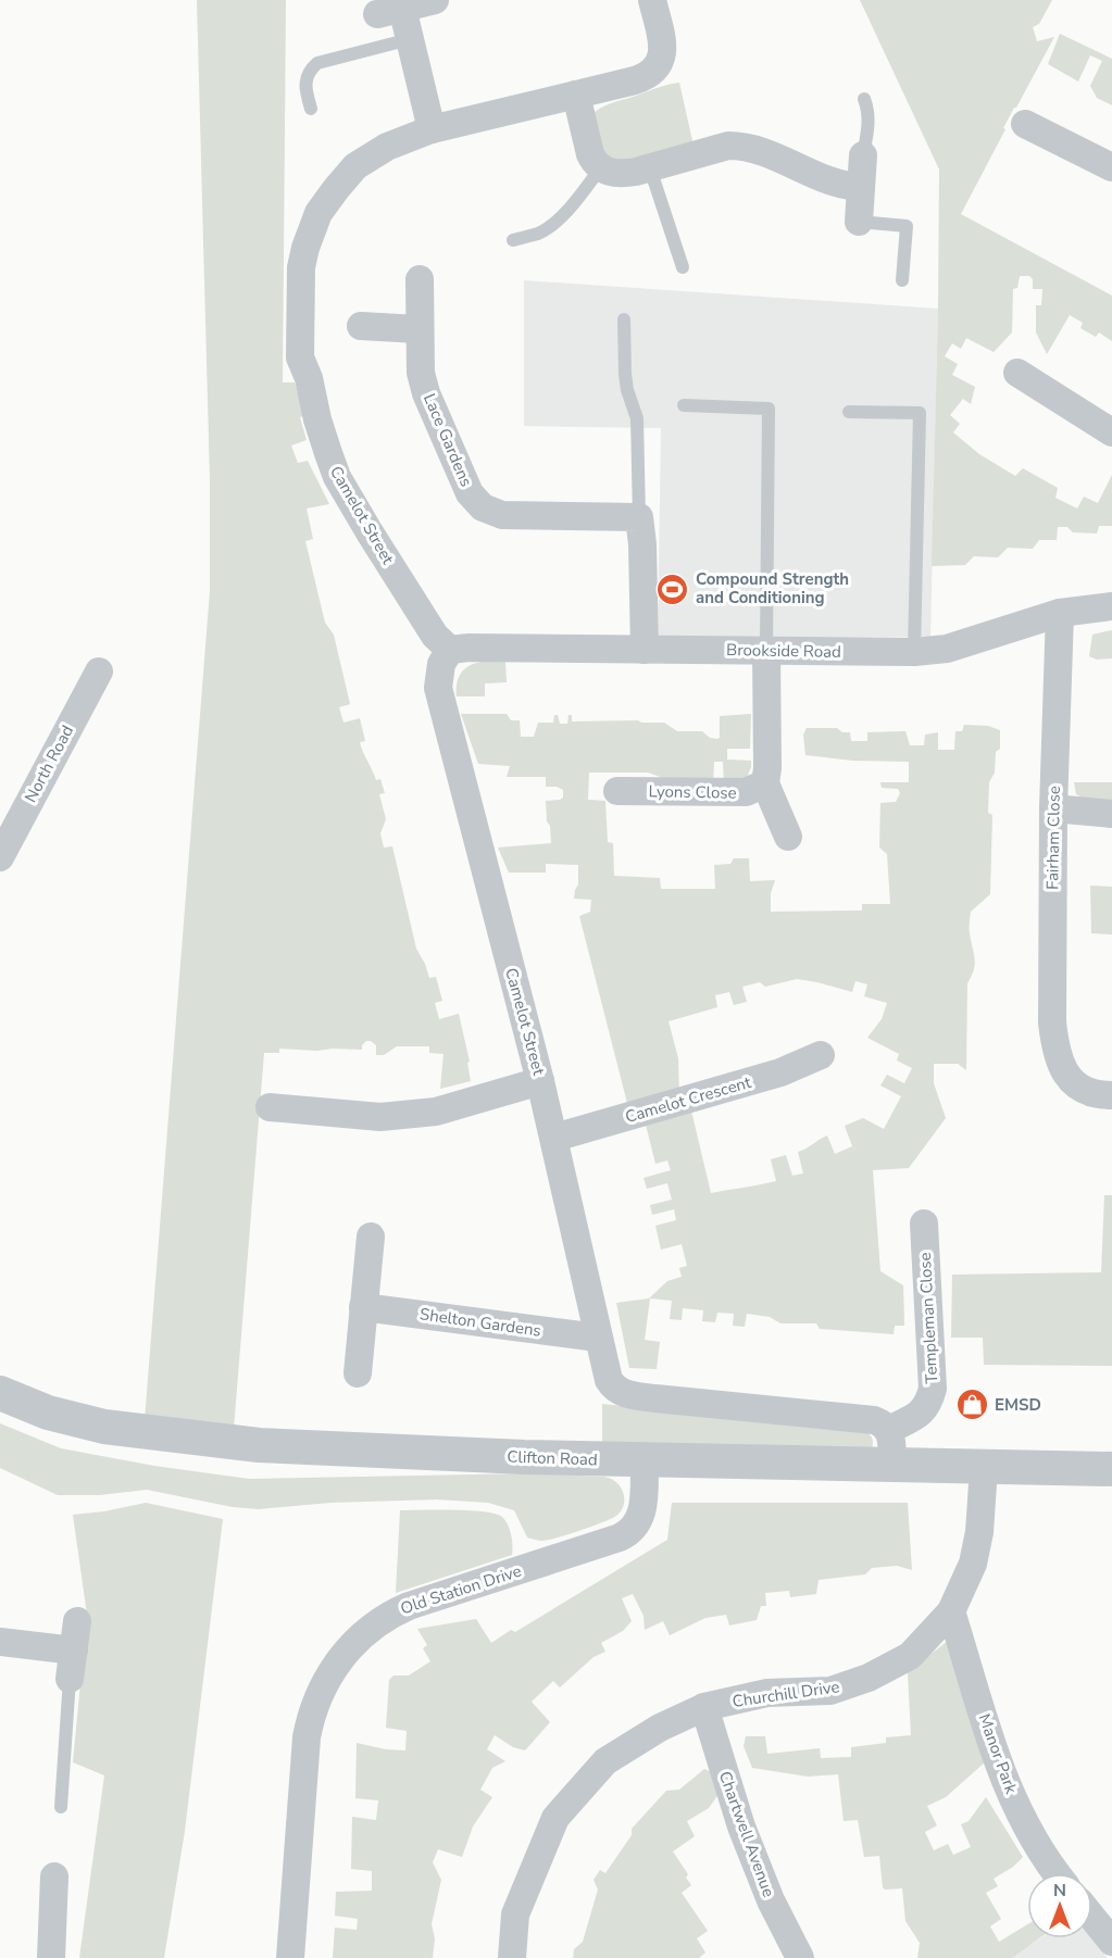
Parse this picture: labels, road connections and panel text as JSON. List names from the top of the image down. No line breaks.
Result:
{"streets":{"street":["Lace Gardens","Camelot Street","Brookside Road","North Road","Lyons Close","Fairham Close","Camelot Crescent","Templeman Close","Shelton Gardens","Clifton Road","Old Station Drive","Churchill Drive","Manor Park","Chartwell Avenue"]},"crossings":[["Camelot Street","Brookside Road"],["Camelot Street","Camelot Crescent"],["Camelot Street","Templeman Close"],["Camelot Street","Shelton Gardens"],["Brookside Road","Fairham Close"],["Clifton Road","Old Station Drive"],["Clifton Road","Churchill Drive"],["Churchill Drive","Manor Park"],["Churchill Drive","Chartwell Avenue"]],"places":{"sports":["Compound Strength and Conditioning"],"shop":["EMSD"]},"north":"top"}
